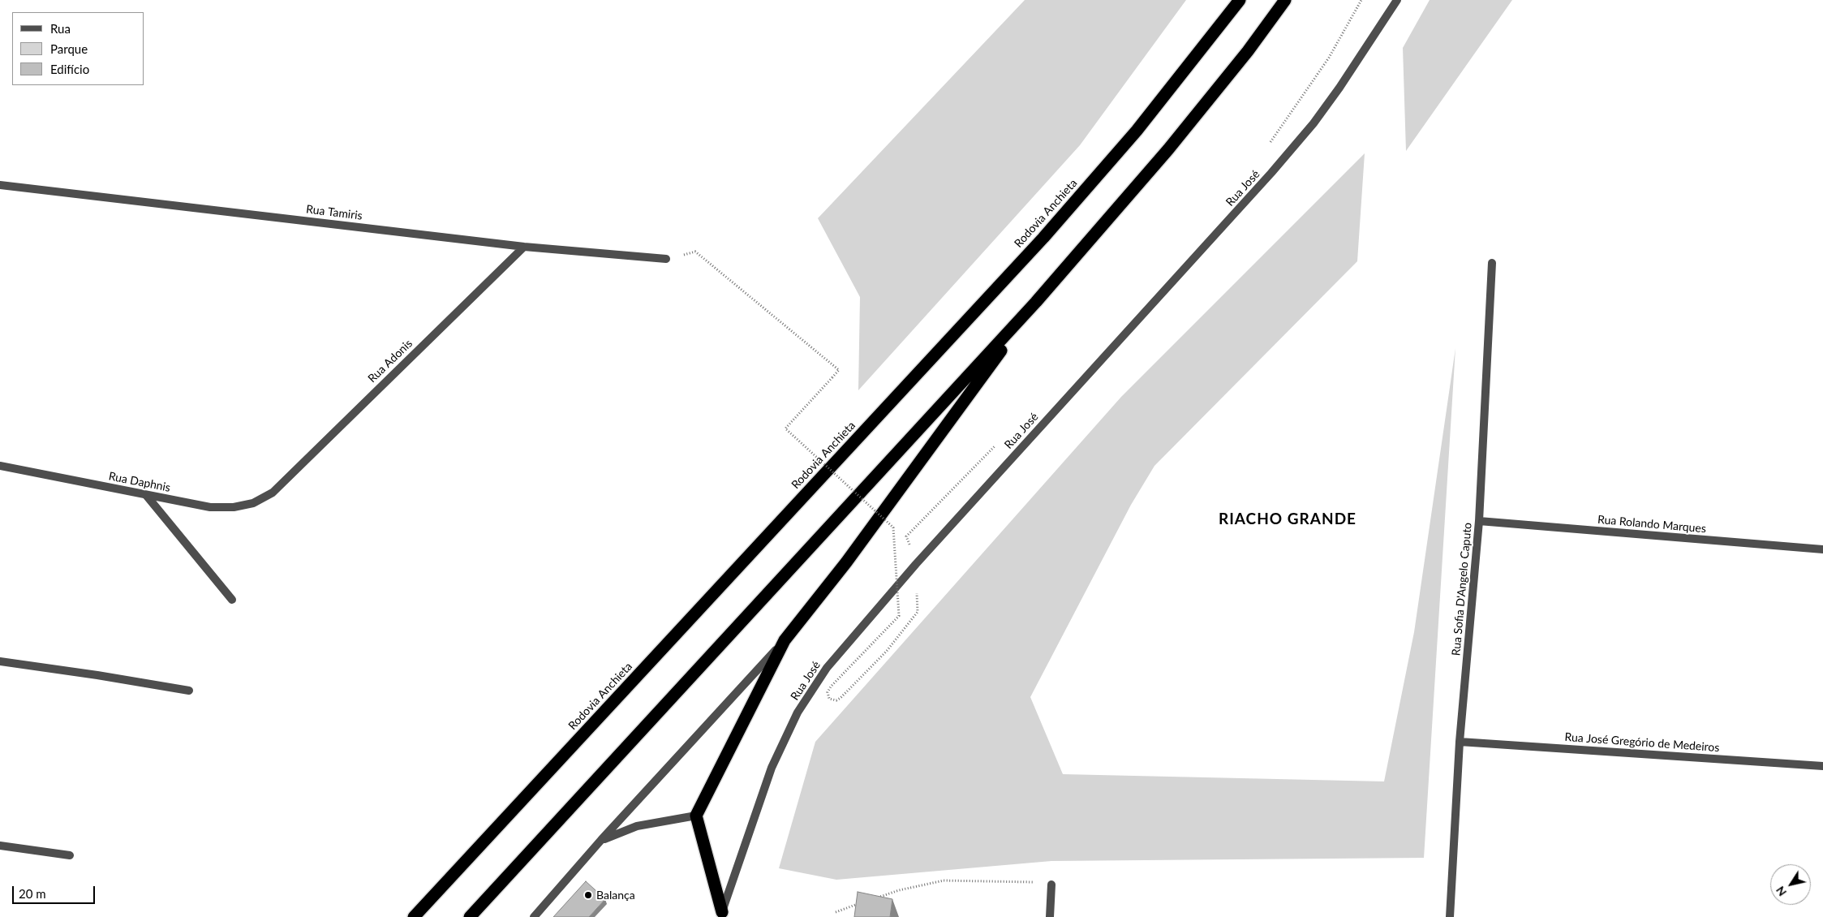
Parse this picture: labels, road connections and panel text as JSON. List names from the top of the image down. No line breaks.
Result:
{"streets":{"highway":["Rodovia Anchieta"],"street":["Rua José","Rua Tamiris","Rua Adonis","Rua Daphnis","Rua Rolando Marques","Rua Sofia D'Angelo Caputo","Rua José Gregório de Medeiros"]},"crossings":[["Rua Tamiris","Rua Adonis"],["Rua Adonis","Rua Daphnis"],["Rua Rolando Marques","Rua Sofia D'Angelo Caputo"],["Rua Sofia D'Angelo Caputo","Rua José Gregório de Medeiros"]],"districts":["RIACHO GRANDE"],"places":["Balança"],"legend":["Rua","Parque","Edifício"],"scale_bar":"20 m","north":"bottom left"}
